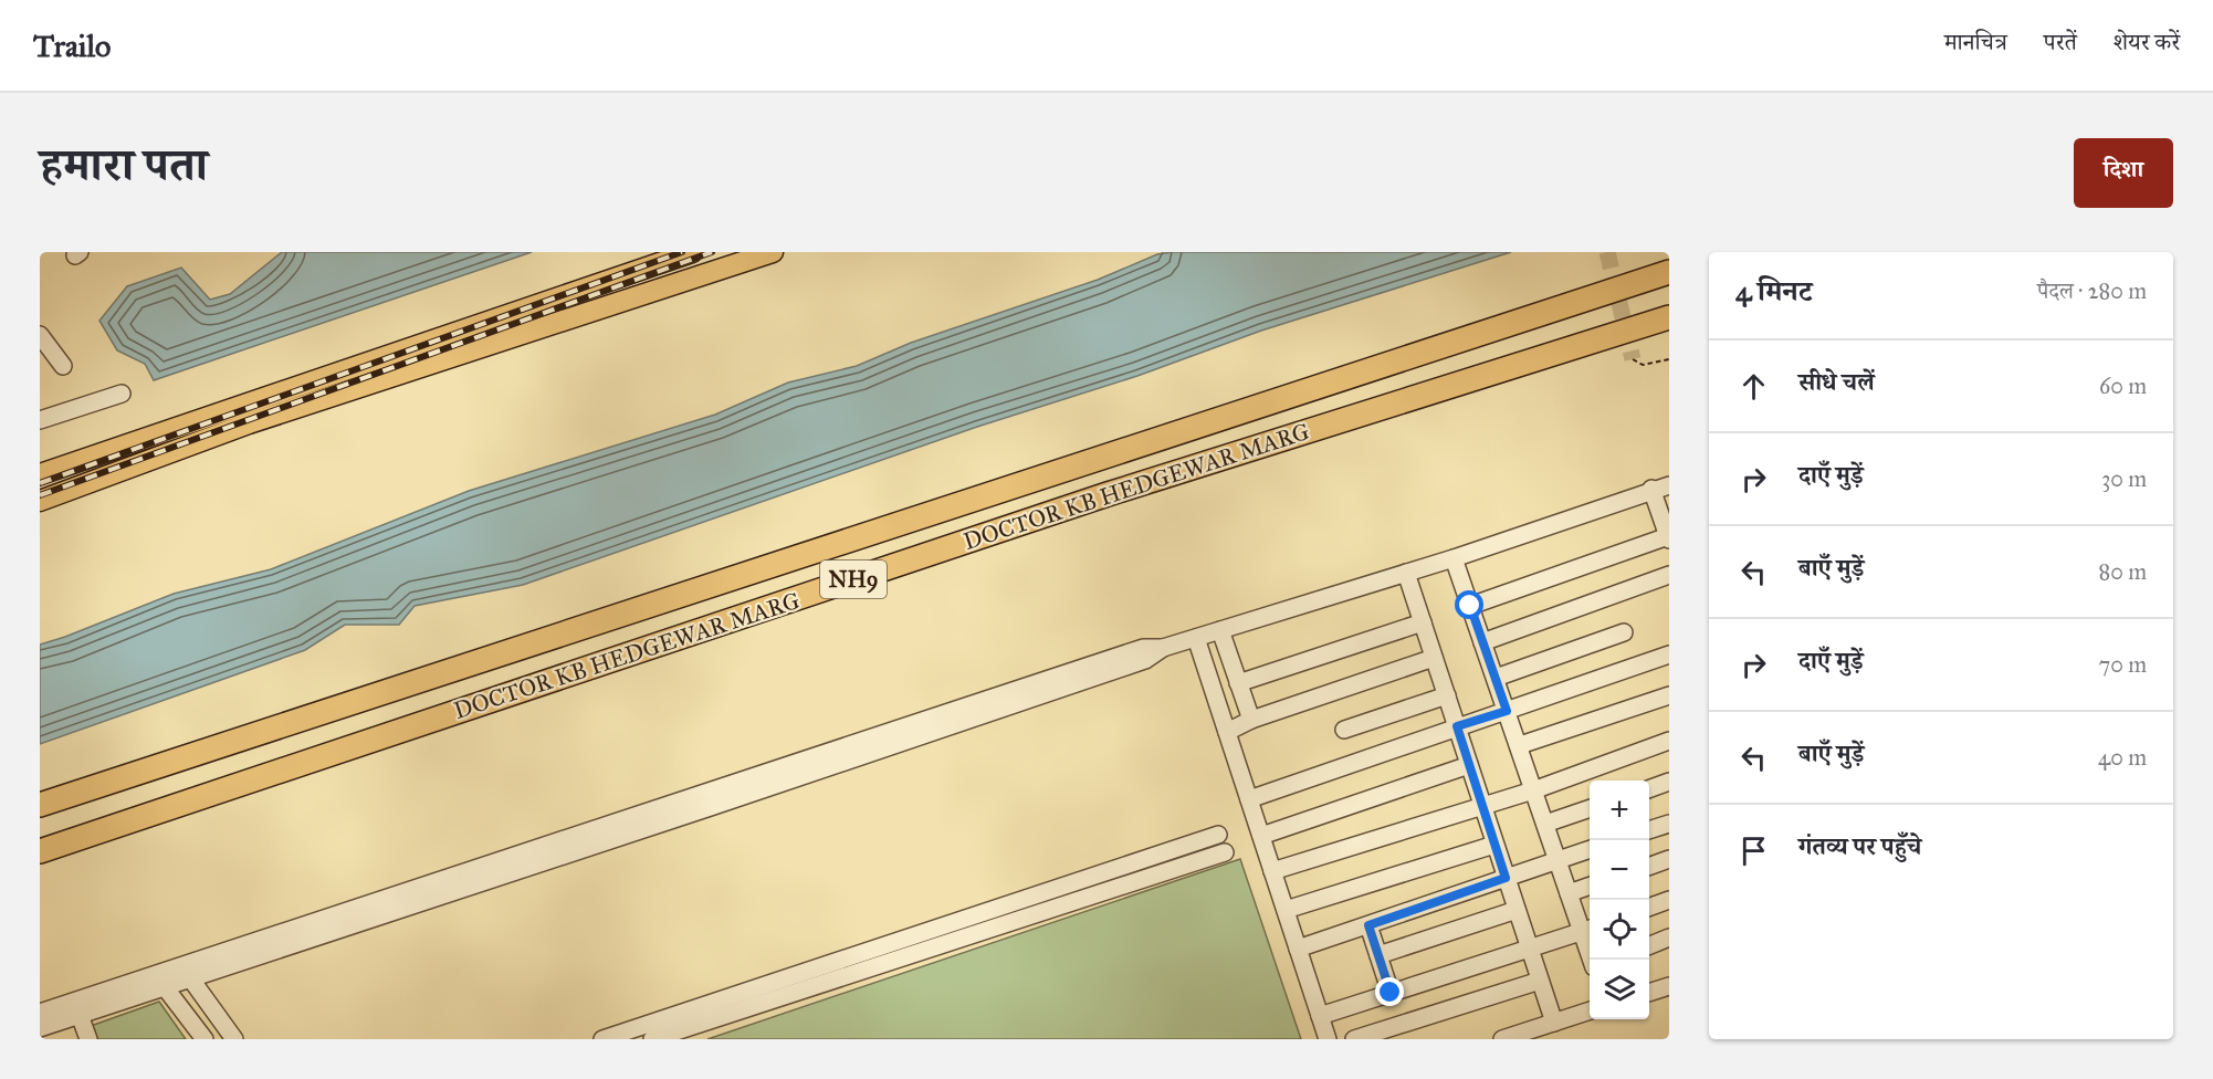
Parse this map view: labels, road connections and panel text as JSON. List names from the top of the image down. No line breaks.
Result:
{"streets":{"highway":["DOCTOR KB HEDGEWAR MARG","NH9"]},"page":{"header":"Trailo","nav":["मानचित्र","परतें","शेयर करें"],"title":"हमारा पता","buttons":"दिशा","heading":["4 मिनट","पैदल · 280 m"],"list":[["सीधे चलें","60 m"],["दाएँ मुड़ें","30 m"],["बाएँ मुड़ें","80 m"],["दाएँ मुड़ें","70 m"],["बाएँ मुड़ें","40 m"],"गंतव्य पर पहुँचे"],"map_buttons":["+","−"]}}
